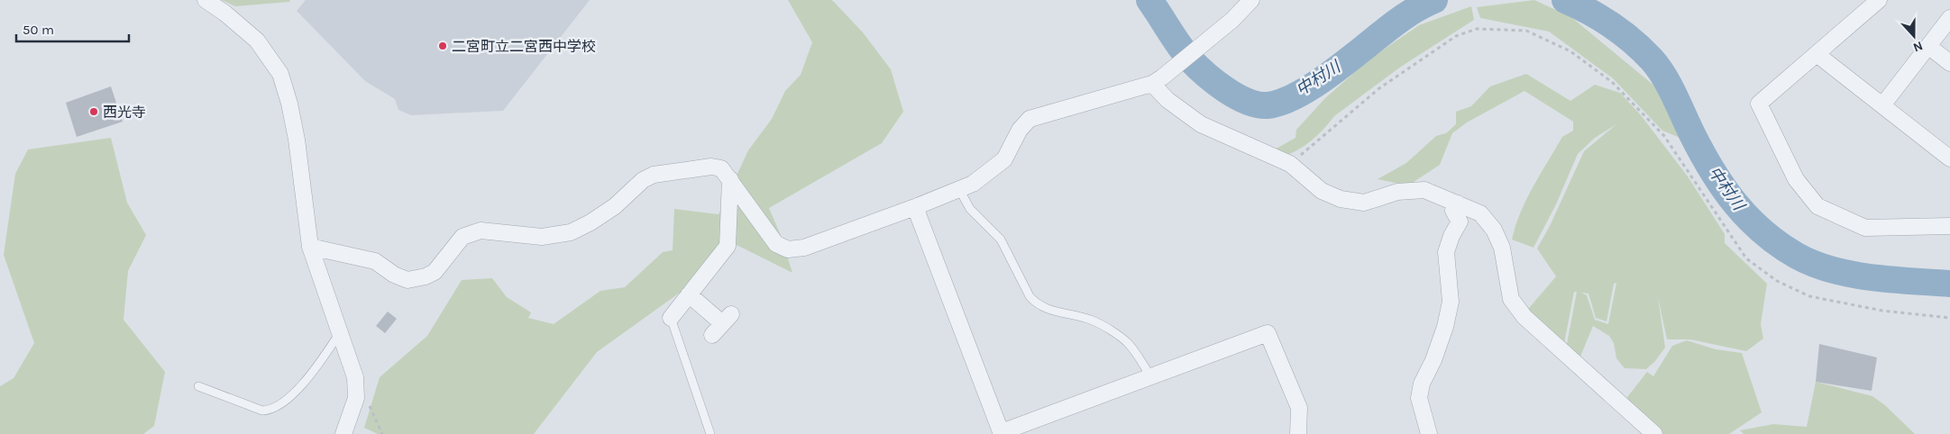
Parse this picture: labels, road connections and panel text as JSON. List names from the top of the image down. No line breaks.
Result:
{"water":["中村川"],"places":["二宮町立二宮西中学校","西光寺"],"scale_bar":"50 m","north":"bottom"}
